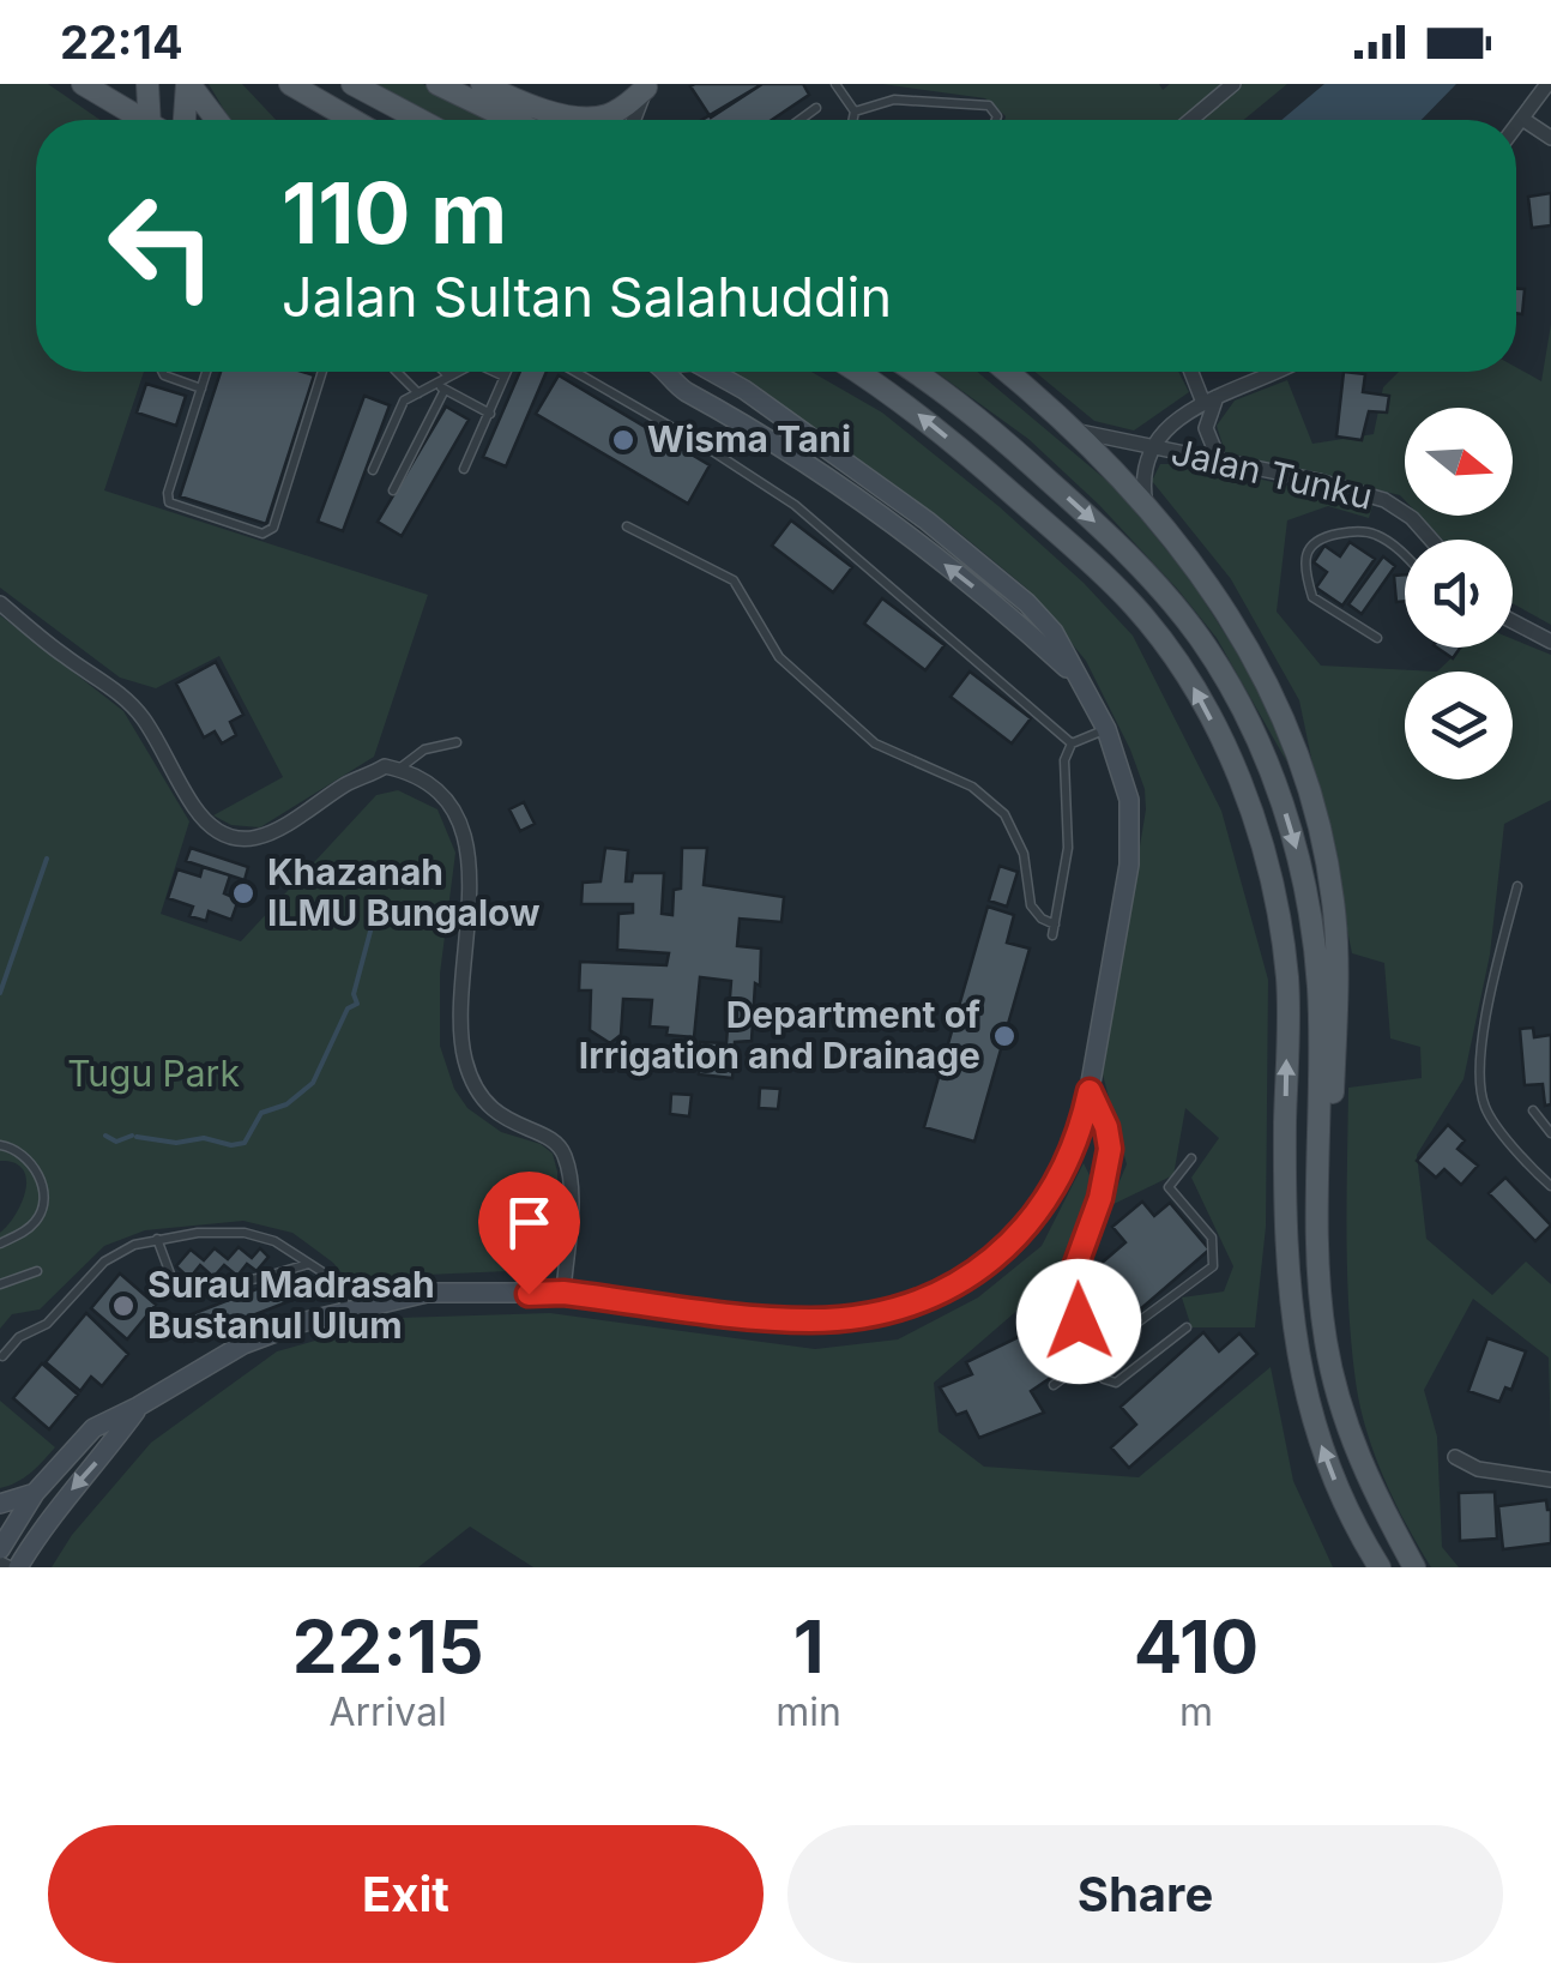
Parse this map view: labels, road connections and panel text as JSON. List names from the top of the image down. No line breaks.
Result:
{"streets":{"street":["Jalan Tunku"]},"parks":["Tugu Park"],"places":["Wisma Tani","Khazanah ILMU Bungalow","Department of Irrigation and Drainage","Surau Madrasah Bustanul Ulum"],"north":"right","page":{"status":"22:14","turn":["110 m","Jalan Sultan Salahuddin"],"eta":["22:15","Arrival","1","min","410","m"],"buttons":["Exit","Share"]}}
